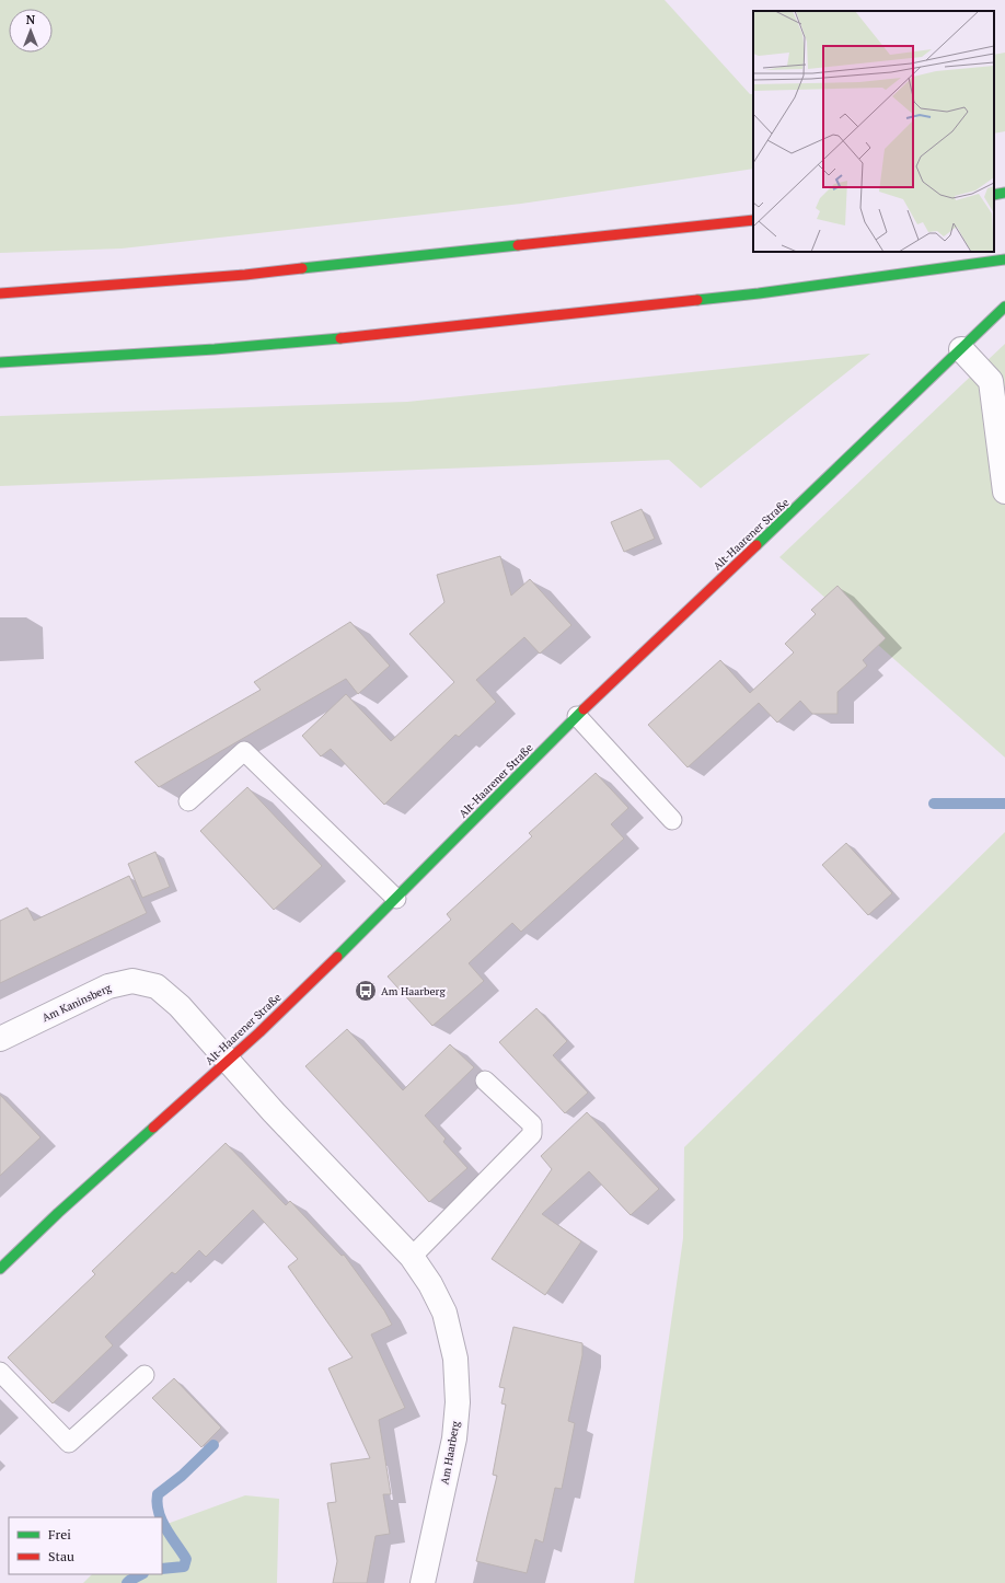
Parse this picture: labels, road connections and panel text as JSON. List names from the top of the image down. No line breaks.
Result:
{"streets":{"main road":["Alt-Haarener Straße"],"street":["Am Kaninsberg","Am Haarberg"]},"crossings":[["Alt-Haarener Straße","Am Kaninsberg"],["Alt-Haarener Straße","Am Haarberg"],["Am Kaninsberg","Am Haarberg"]],"places":{"bus stop":["Am Haarberg"]},"legend":["Frei","Stau"],"north":"top"}
